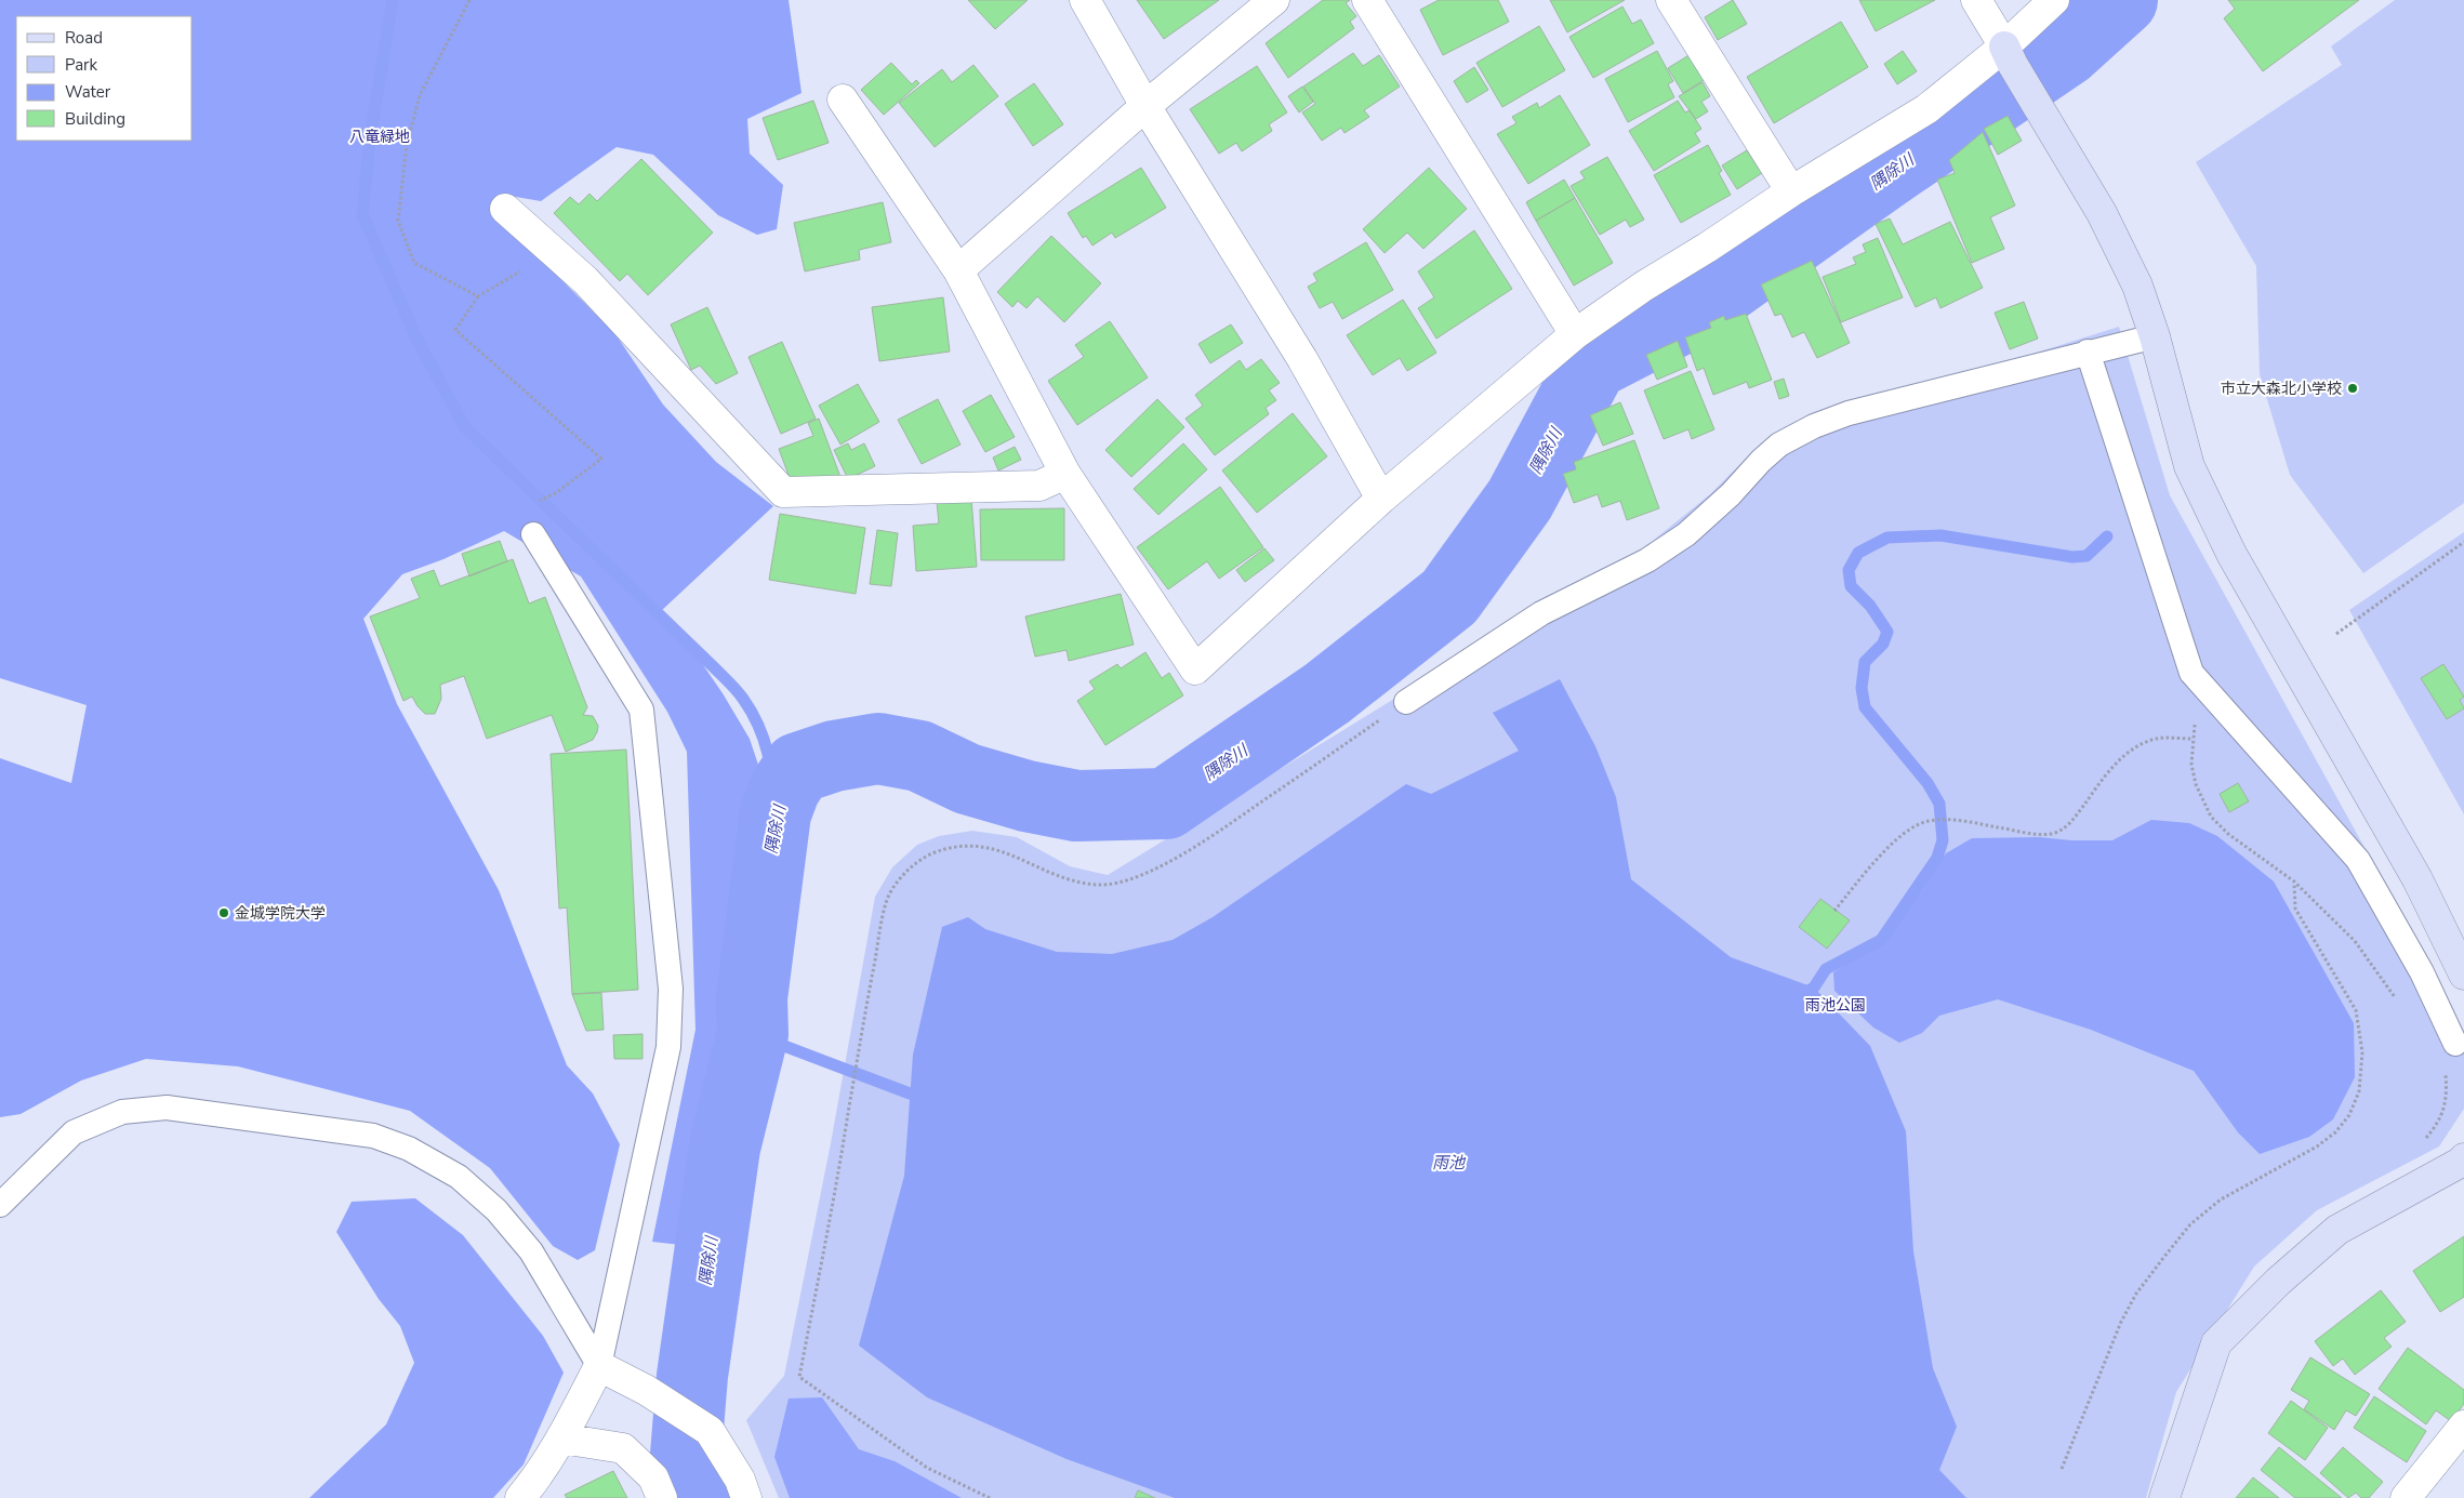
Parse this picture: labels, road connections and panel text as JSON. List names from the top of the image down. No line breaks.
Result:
{"water":["隅除川","雨池"],"parks":["八竜緑地","雨池公園"],"places":["市立大森北小学校","金城学院大学"],"legend":["Road","Park","Water","Building"]}
